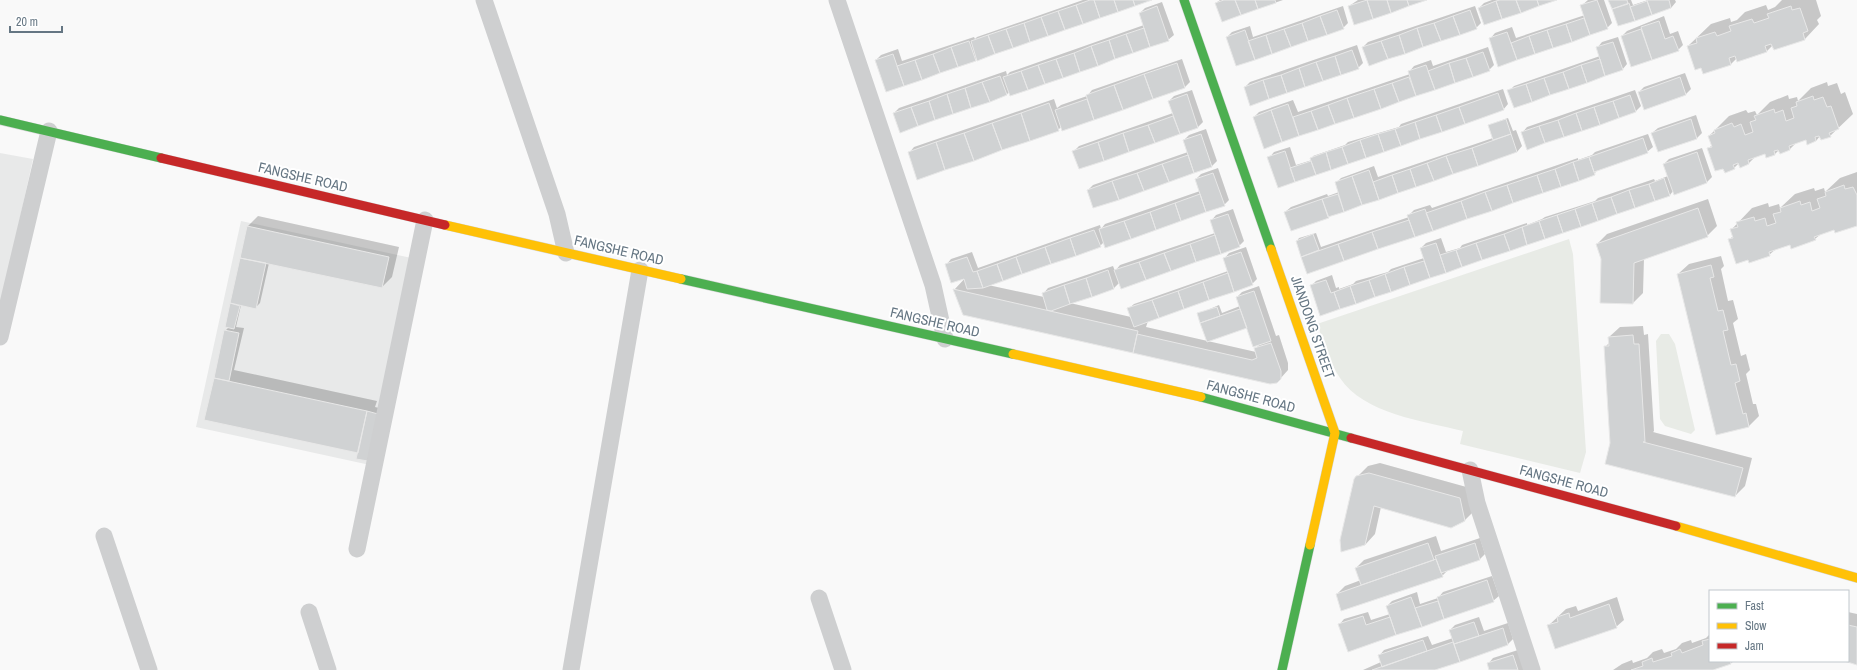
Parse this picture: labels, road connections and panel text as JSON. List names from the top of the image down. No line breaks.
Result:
{"streets":{"street":["FANGSHE ROAD","JIANDONG STREET"]},"crossings":[["FANGSHE ROAD","JIANDONG STREET"]],"legend":["Fast","Slow","Jam"],"scale_bar":"20 m"}
